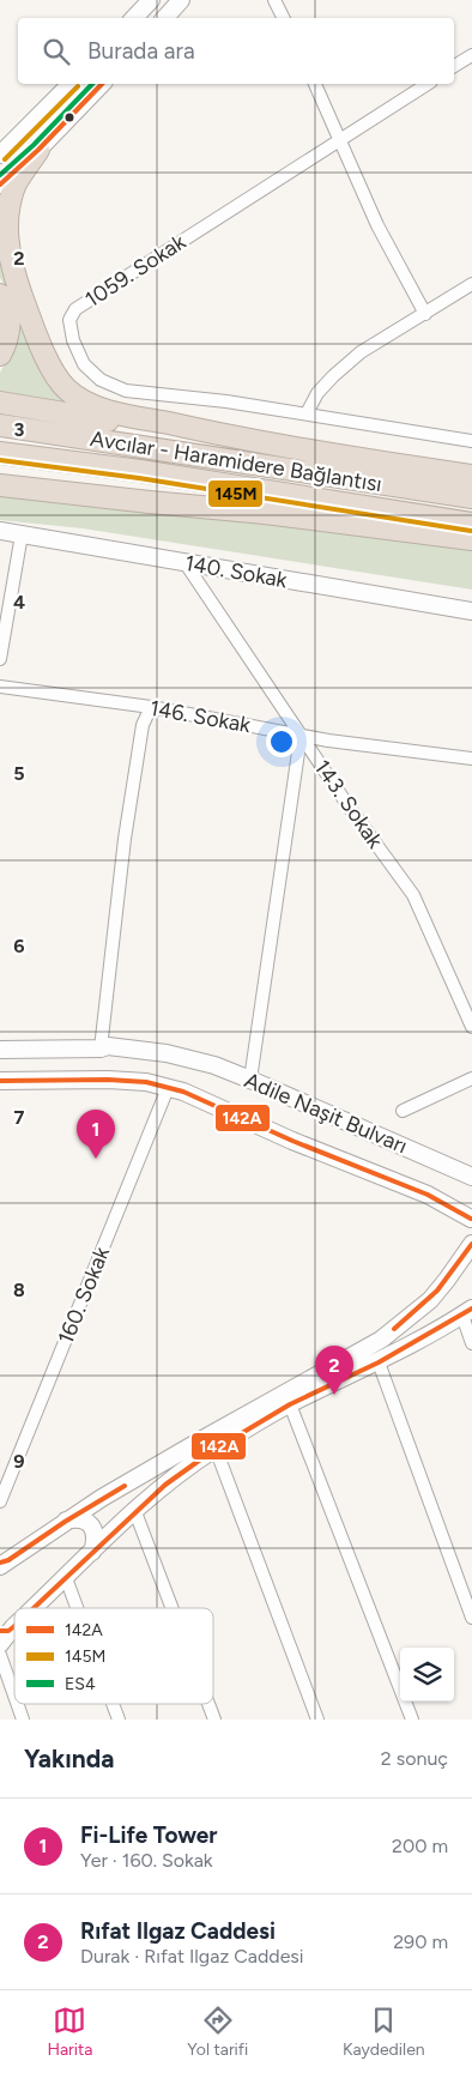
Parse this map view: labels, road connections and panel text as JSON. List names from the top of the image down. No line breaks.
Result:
{"streets":{"highway":["Avcılar - Haramidere Bağlantısı"],"street":["1059. Sokak","140. Sokak","146. Sokak","143. Sokak","Adile Naşit Bulvarı","160. Sokak"]},"crossings":[["140. Sokak","143. Sokak"],["146. Sokak","143. Sokak"],["Adile Naşit Bulvarı","160. Sokak"]],"lines":["transit line 142A","transit line ES4","transit line 145M"],"legend":["142A","145M","ES4"],"page":{"search":"Burada ara","pins":["1","2"],"heading":["Yakında","2 sonuç"],"list":[{"mark":"1","name":"Fi-Life Tower","note":"Yer · 160. Sokak","value":"200 m"},{"mark":"2","name":"Rıfat Ilgaz Caddesi","note":"Durak · Rıfat Ilgaz Caddesi","value":"290 m"}],"nav":["Harita","Yol tarifi","Kaydedilen"]},"grid":{"rows":["2","3","4","5","6","7","8","9"]}}
